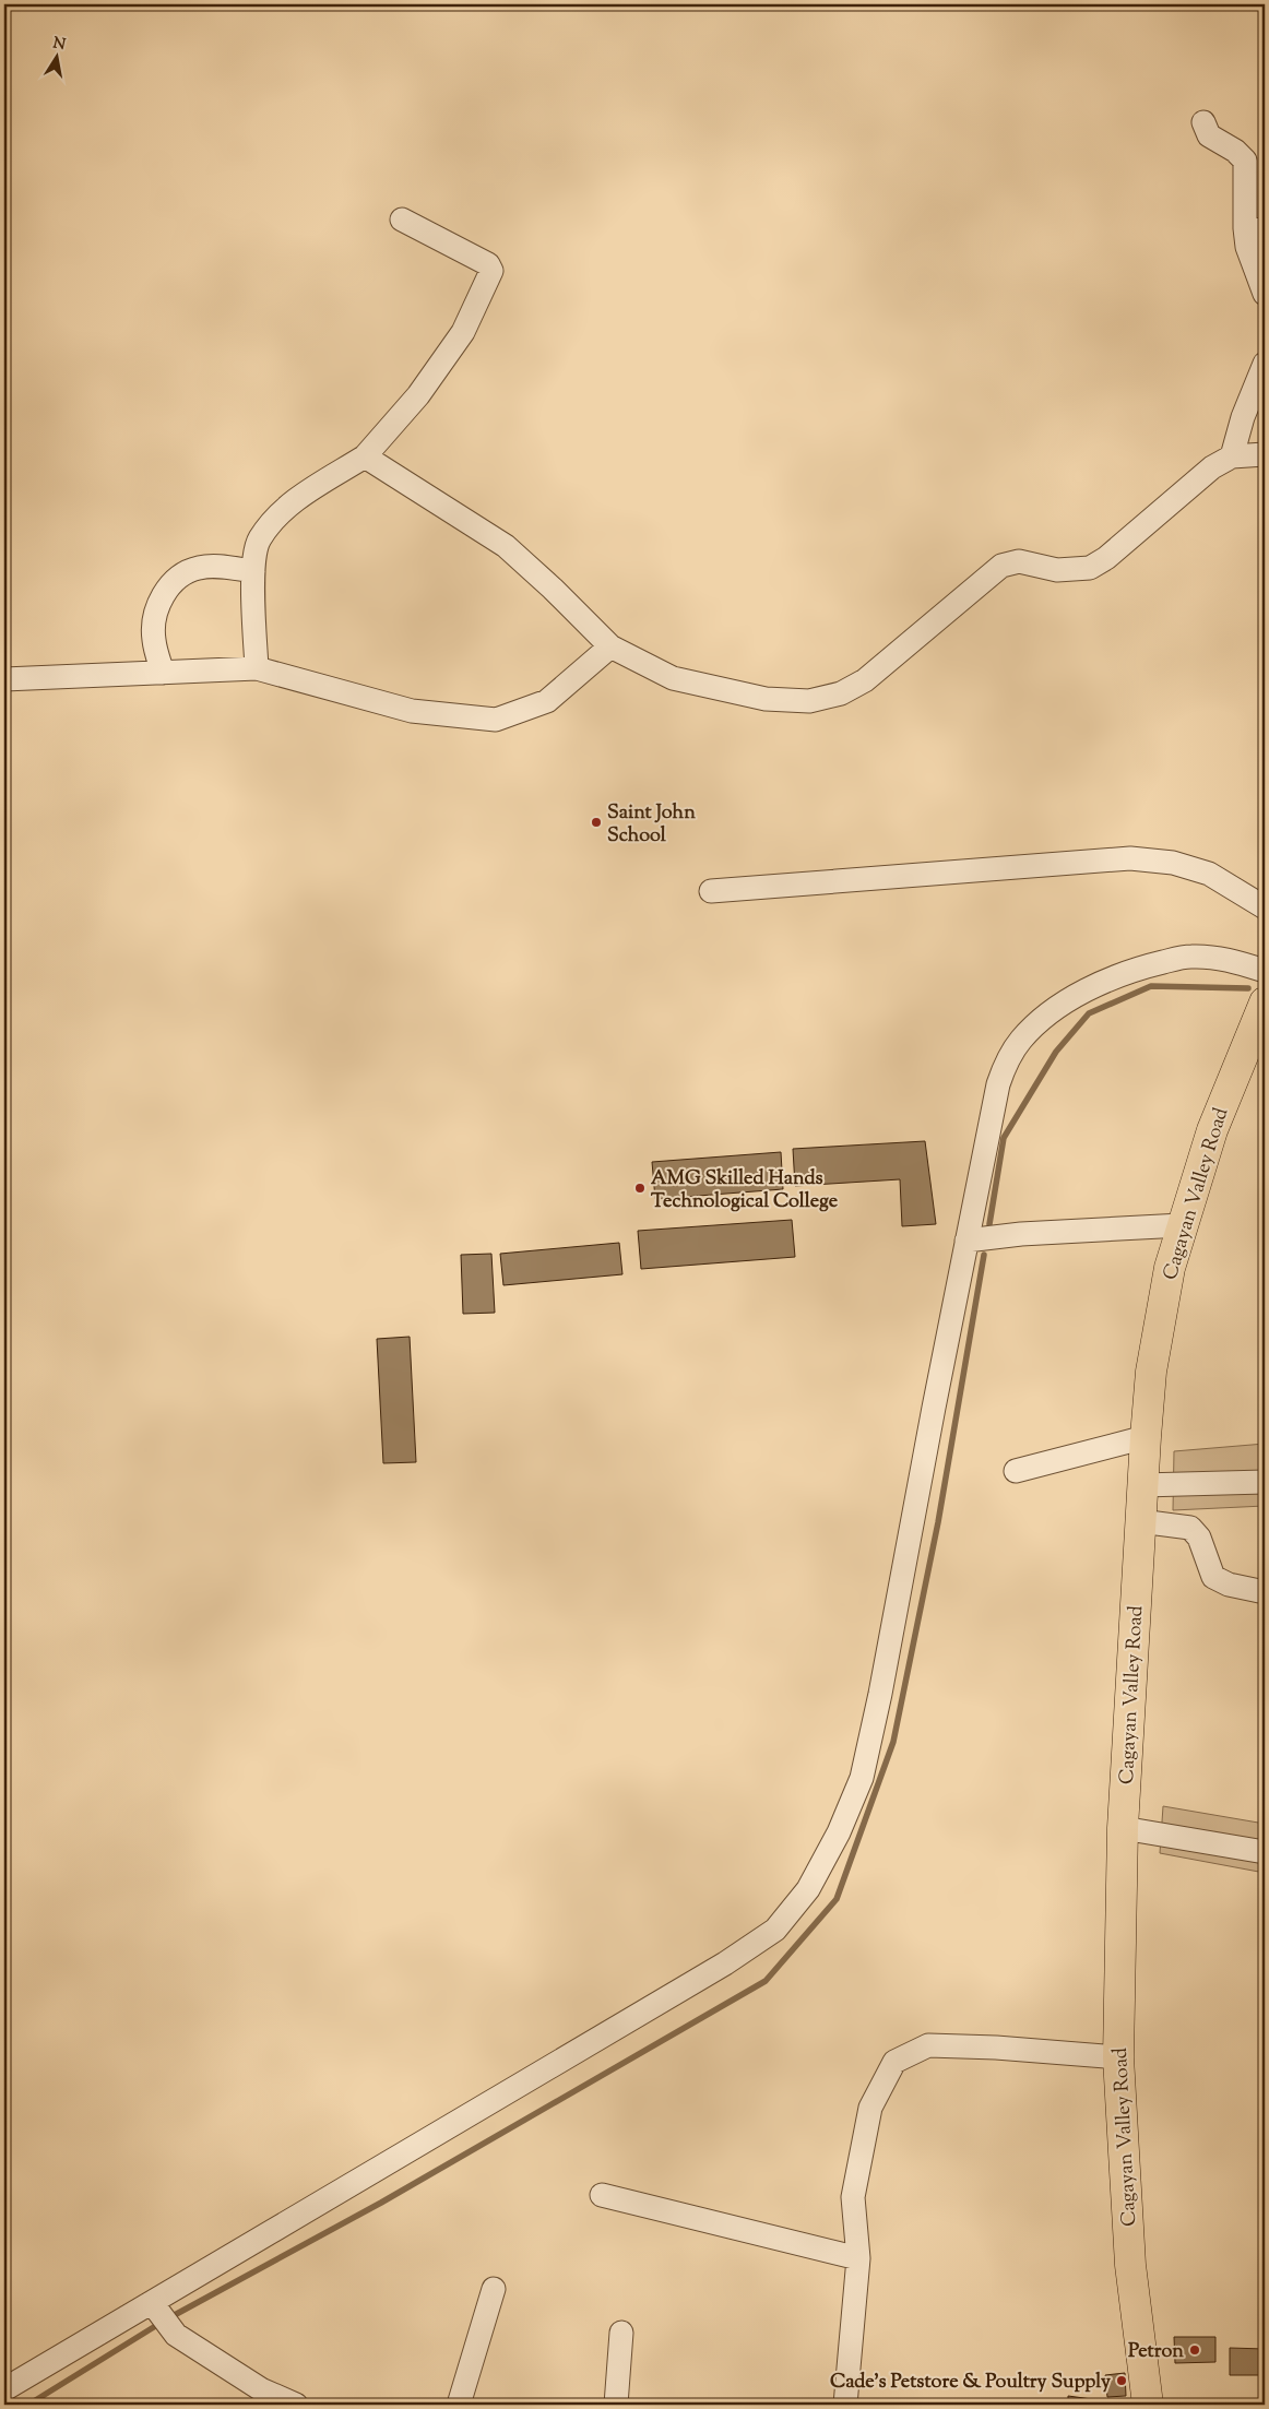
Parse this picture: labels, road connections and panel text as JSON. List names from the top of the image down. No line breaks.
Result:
{"streets":{"highway":["Cagayan Valley Road"]},"places":["Saint John School","AMG Skilled Hands Technological College","Petron","Cade's Petstore & Poultry Supply"],"north":"top"}
